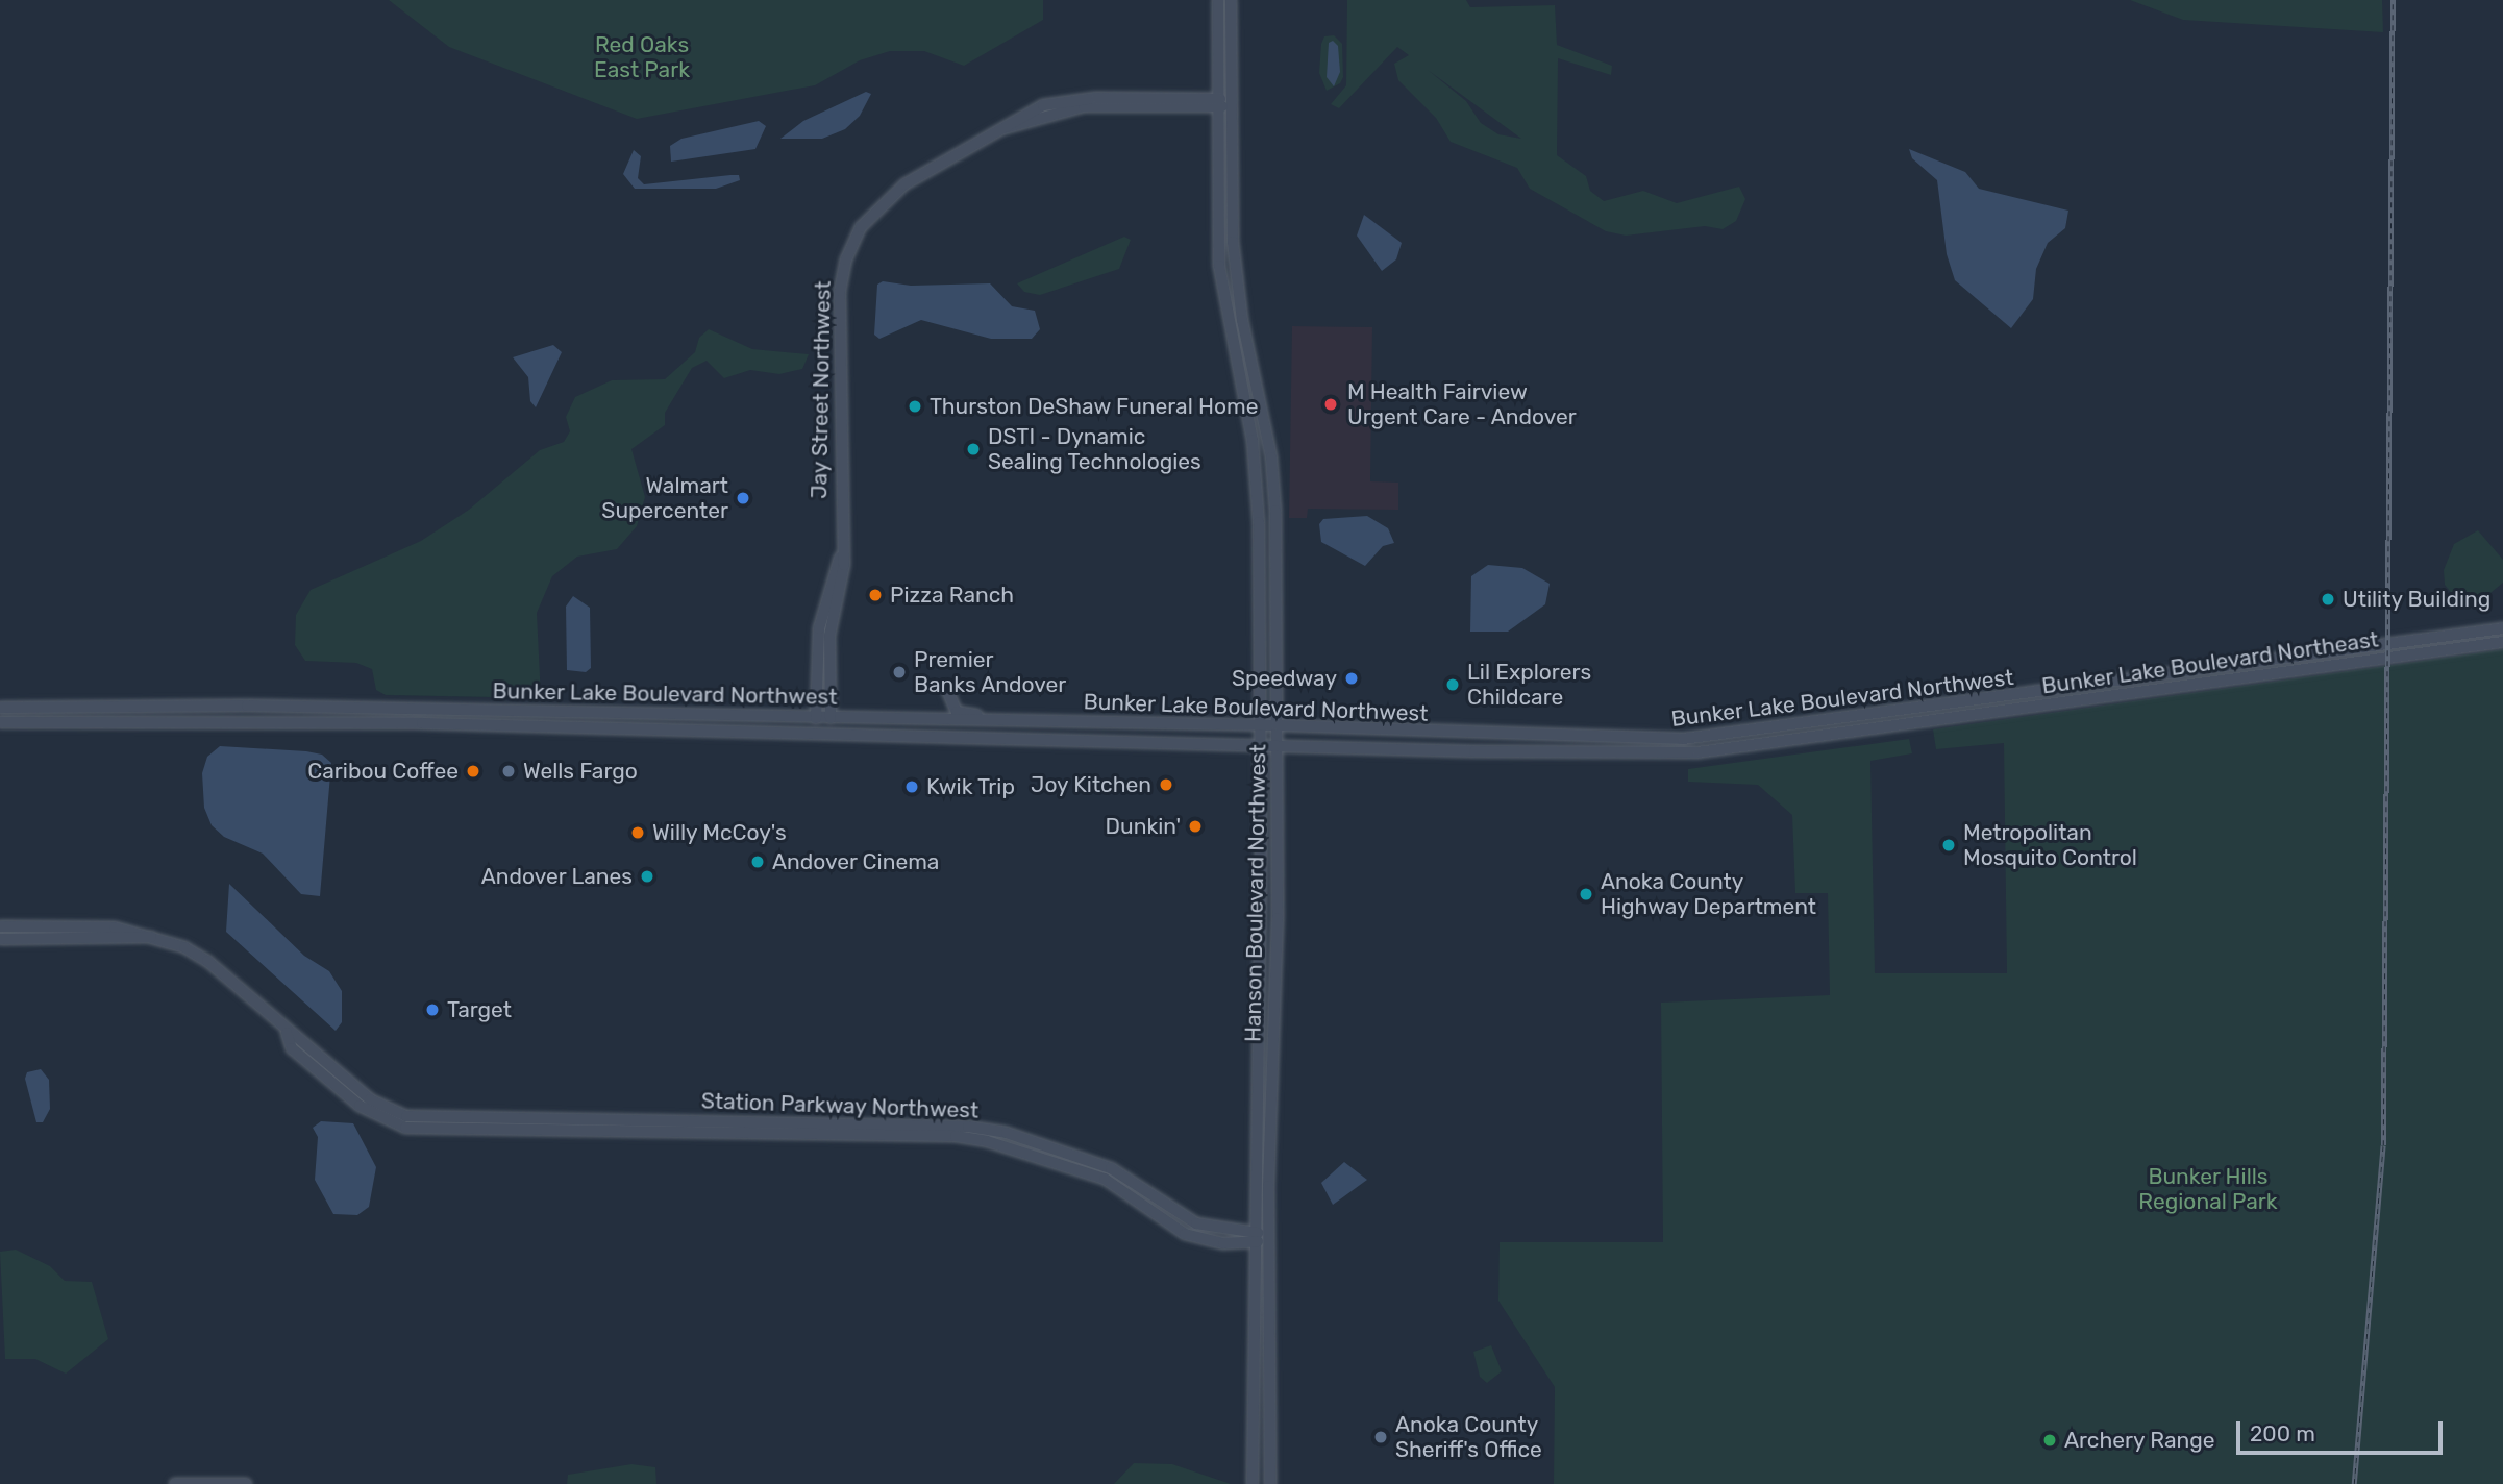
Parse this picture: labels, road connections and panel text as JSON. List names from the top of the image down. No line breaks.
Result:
{"streets":{"main road":["Jay Street Northwest","Bunker Lake Boulevard Northeast","Bunker Lake Boulevard Northwest","Hanson Boulevard Northwest","Station Parkway Northwest"]},"crossings":[["Jay Street Northwest","Bunker Lake Boulevard Northwest"],["Jay Street Northwest","Hanson Boulevard Northwest"],["Bunker Lake Boulevard Northeast","Bunker Lake Boulevard Northwest"],["Bunker Lake Boulevard Northwest","Hanson Boulevard Northwest"],["Hanson Boulevard Northwest","Station Parkway Northwest"]],"parks":["Red Oaks East Park","Bunker Hills Regional Park"],"places":["M Health Fairview Urgent Care - Andover","Thurston DeShaw Funeral Home","DSTI - Dynamic Sealing Technologies","Walmart Supercenter","Pizza Ranch","Utility Building","Premier Banks Andover","Speedway","Lil Explorers Childcare","Caribou Coffee","Wells Fargo","Joy Kitchen","Kwik Trip","Dunkin'","Willy McCoy's","Metropolitan Mosquito Control","Andover Cinema","Andover Lanes","Anoka County Highway Department","Target","Anoka County Sheriff's Office","Archery Range"],"scale_bar":"200 m"}
